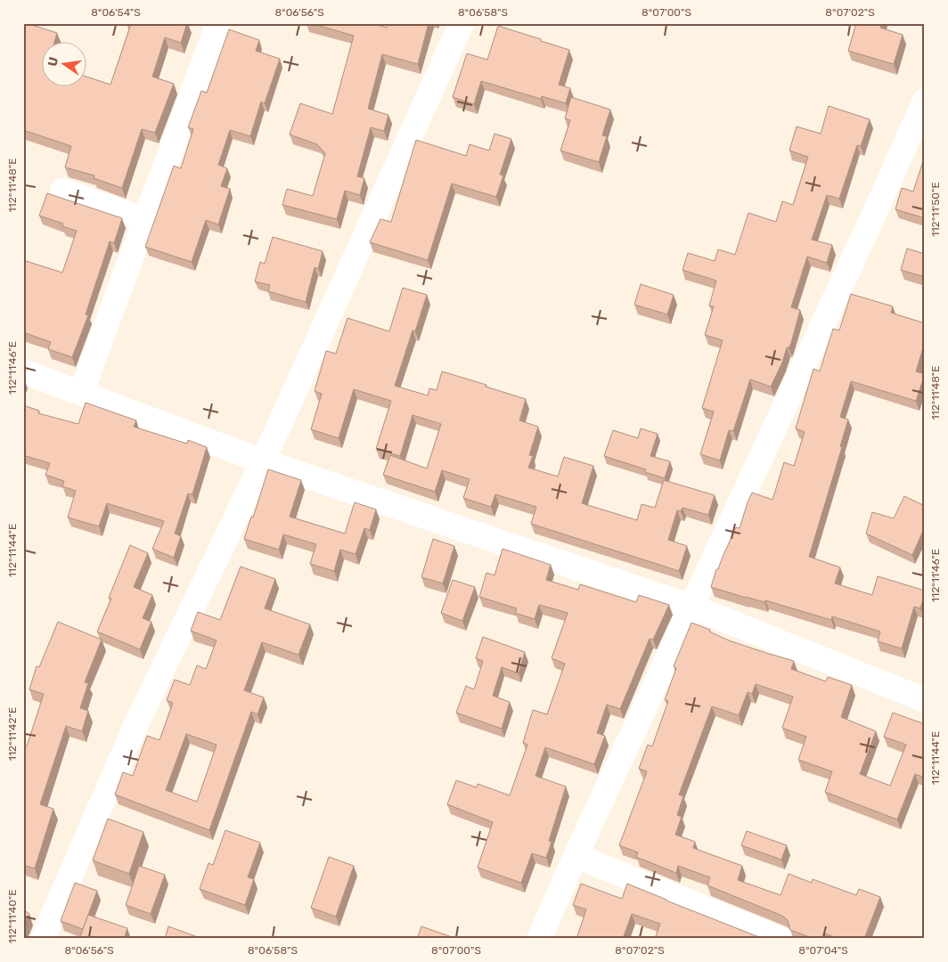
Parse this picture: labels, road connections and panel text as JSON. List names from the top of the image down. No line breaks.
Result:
{"north":"left","coordinates":["8°06'54\"S","8°06'56\"S","8°06'58\"S","8°07'00\"S","8°07'02\"S","112°11'48\"E","112°11'50\"E","112°11'46\"E","112°11'44\"E","112°11'42\"E","112°11'40\"E","8°07'04\"S"]}
